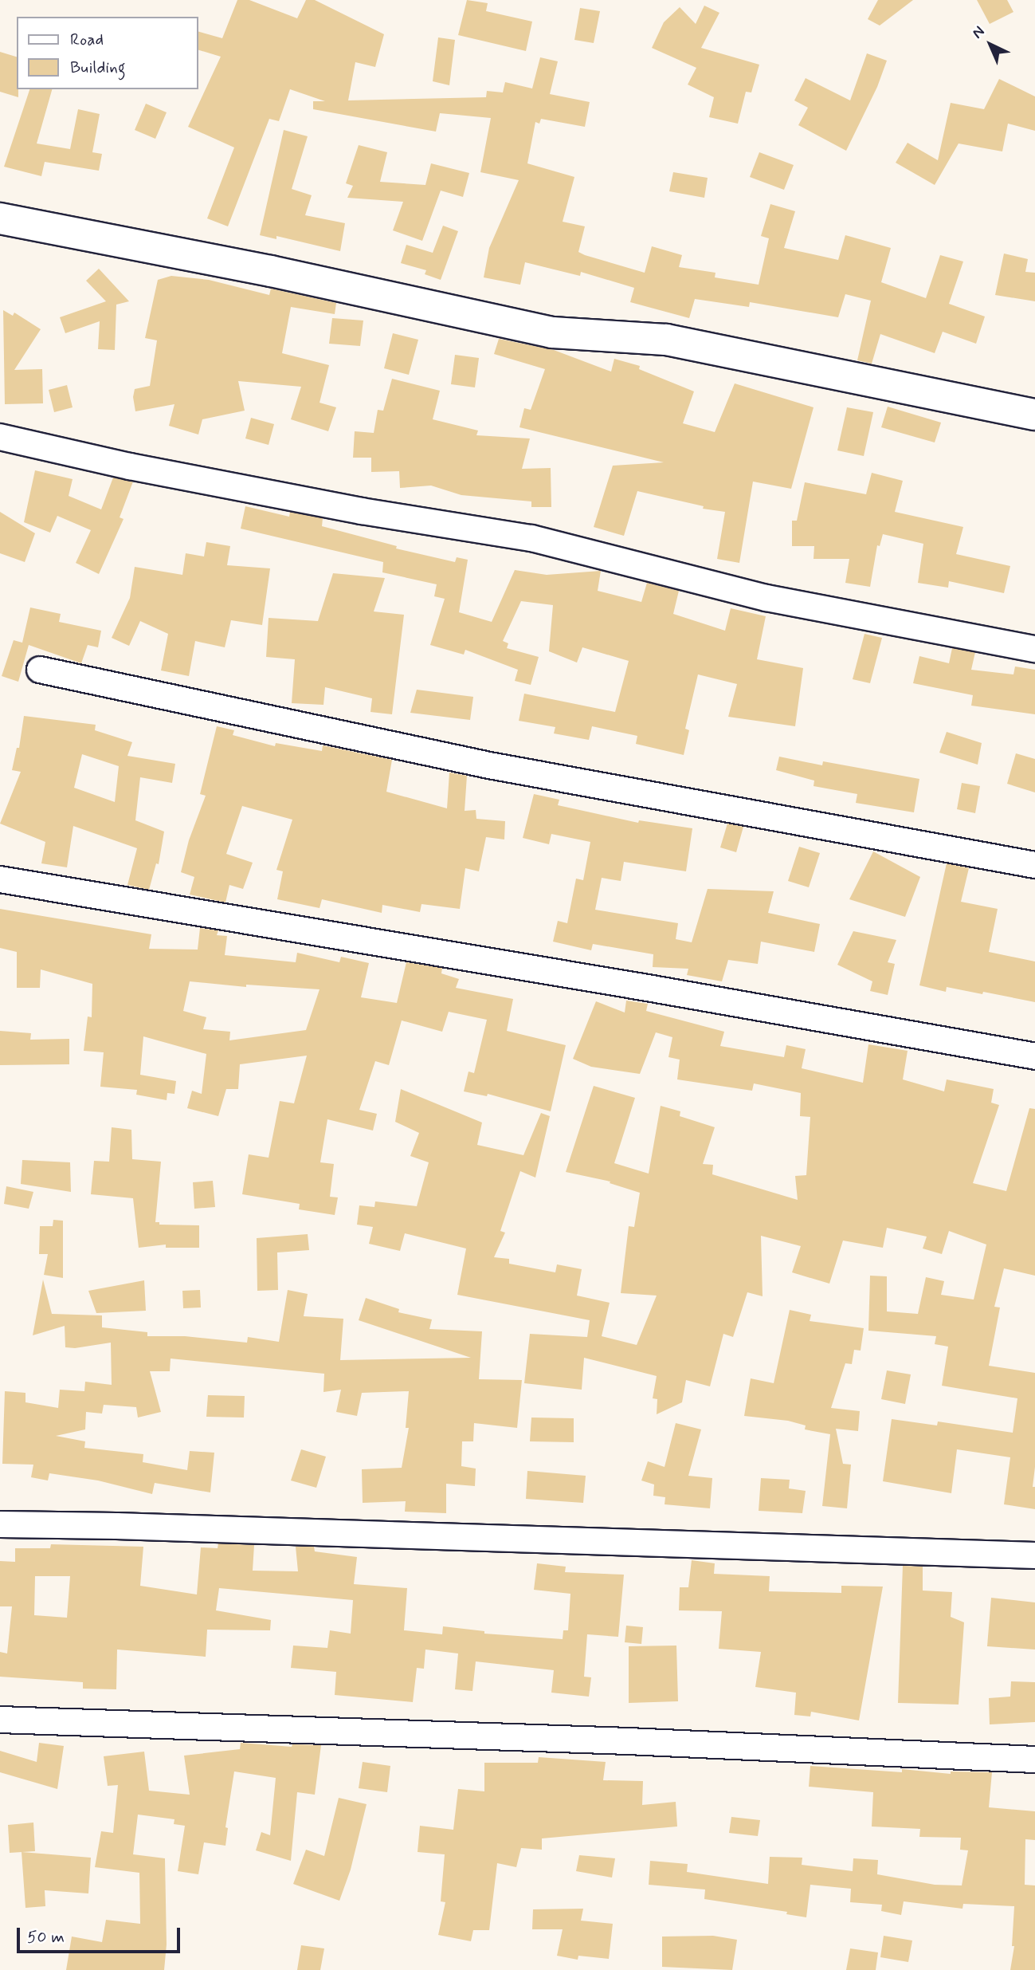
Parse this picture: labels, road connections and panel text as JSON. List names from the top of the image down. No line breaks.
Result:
{"legend":["Road","Building"],"scale_bar":"50 m","north":"top left"}
